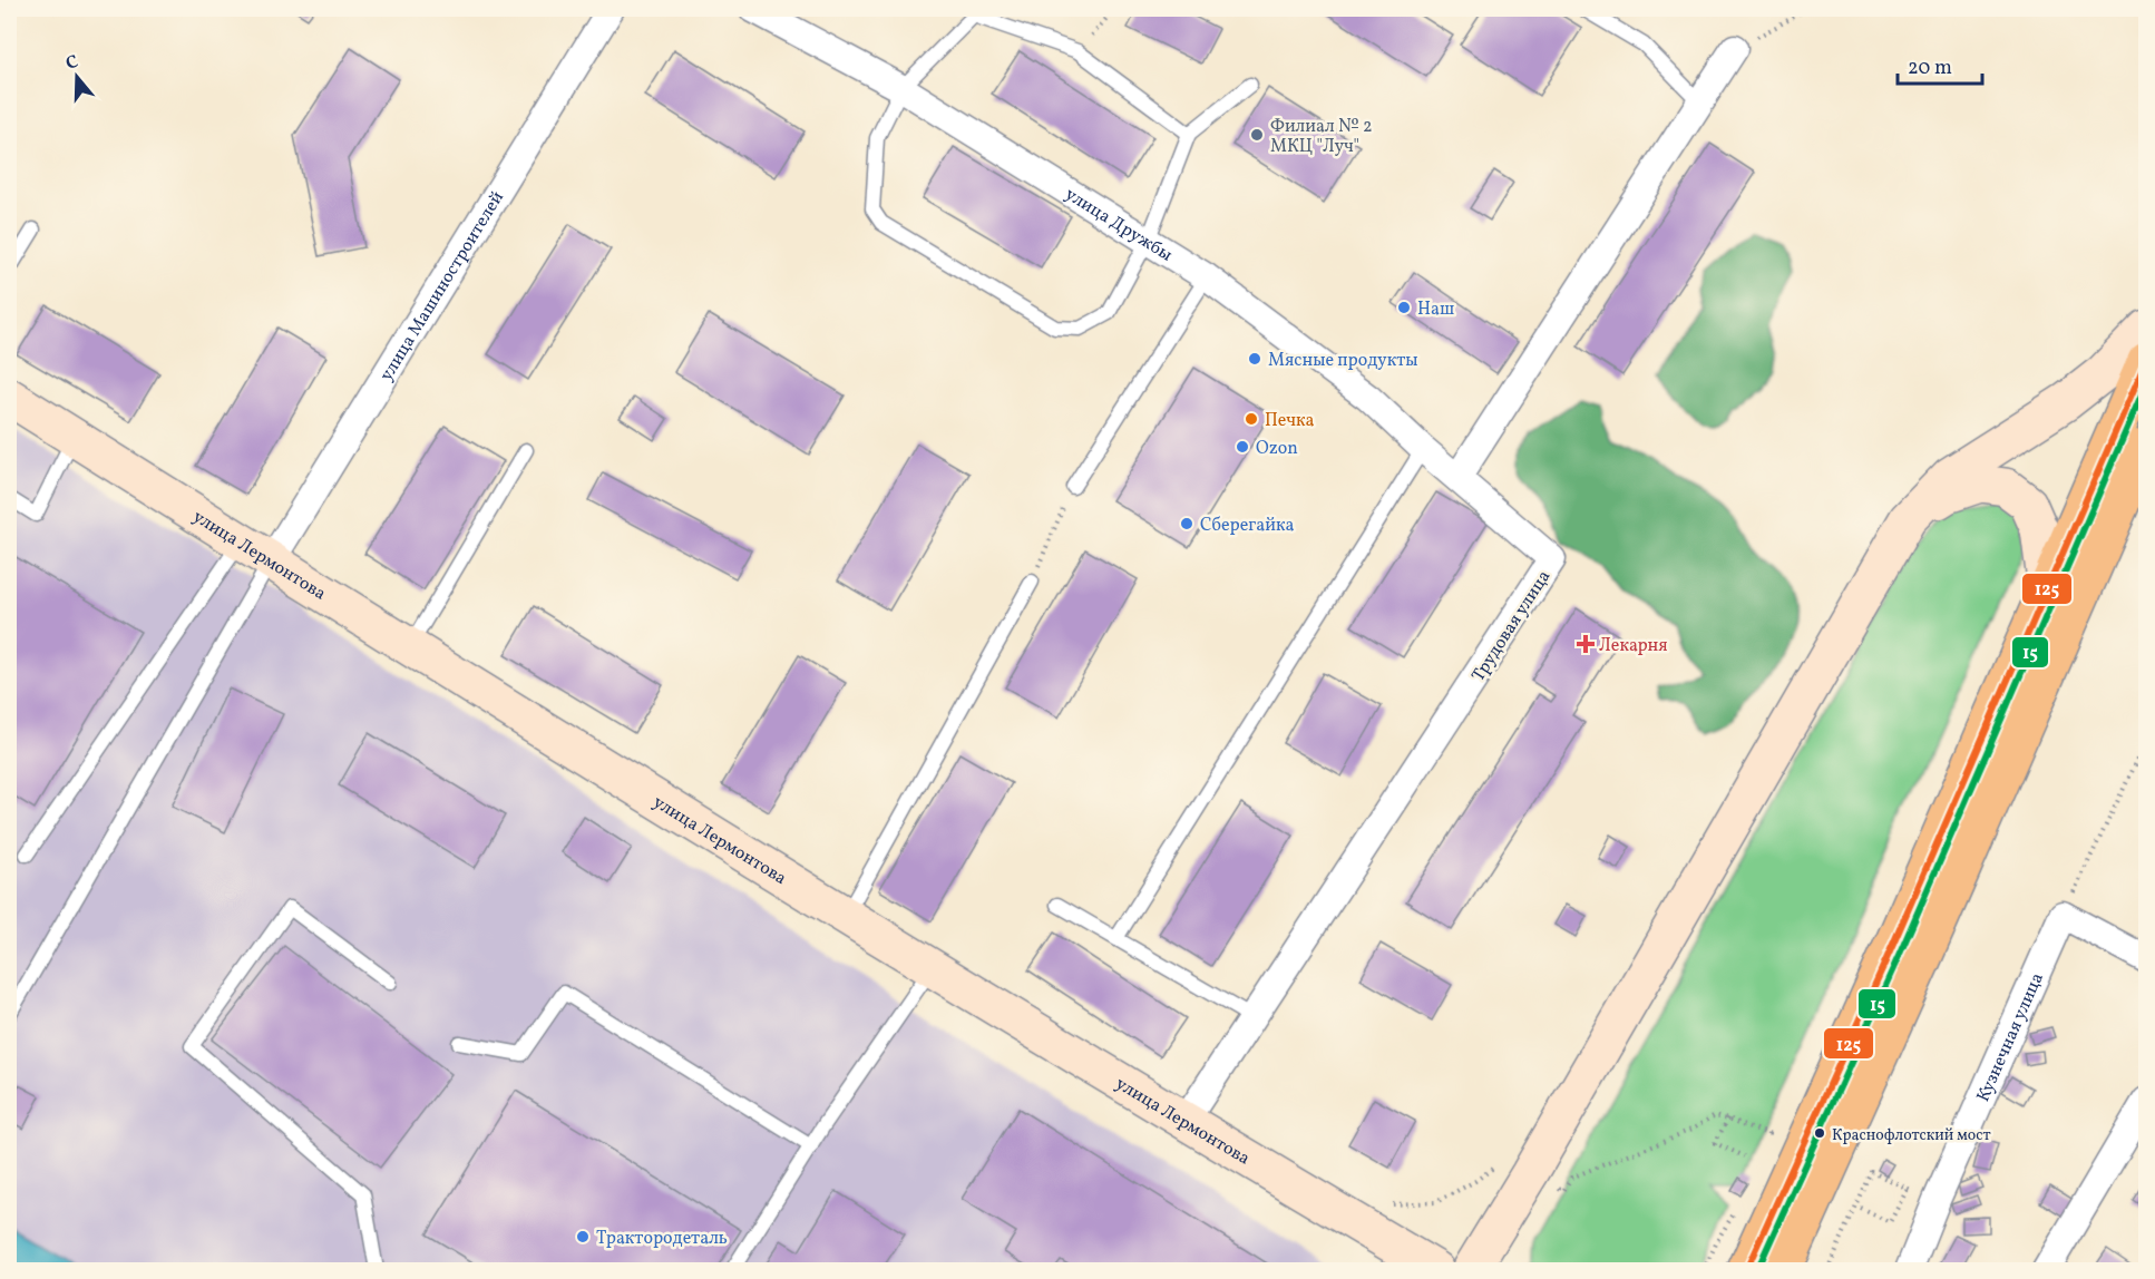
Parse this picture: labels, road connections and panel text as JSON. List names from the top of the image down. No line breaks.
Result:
{"streets":{"street":["улица Дружбы","улица Машиностроителей","улица Лермонтова","Трудовая улица","Кузнечная улица"]},"crossings":[["улица Дружбы","Трудовая улица"],["улица Машиностроителей","улица Лермонтова"],["улица Лермонтова","Трудовая улица"]],"places":{"other":["Филиал № 2 МКЦ \"Луч\"","Наш","Мясные продукты","Печка","Ozon","Сберегайка","Краснофлотский мост","Трактородеталь"],"health":["Лекарня"]},"lines":["transit line 125","transit line 15"],"scale_bar":"20 m","north":"top"}
